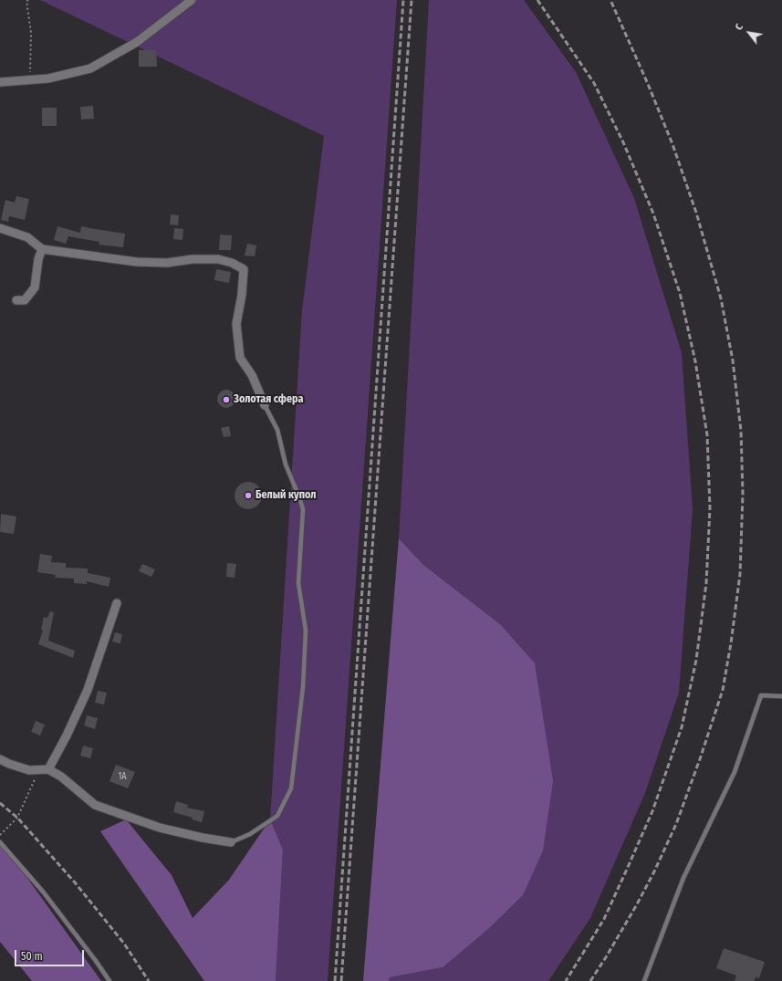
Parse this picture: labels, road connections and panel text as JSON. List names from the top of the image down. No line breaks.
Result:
{"places":["Золотая сфера","Белый купол"],"house_numbers":["1А"],"scale_bar":"50 m","north":"top left"}
